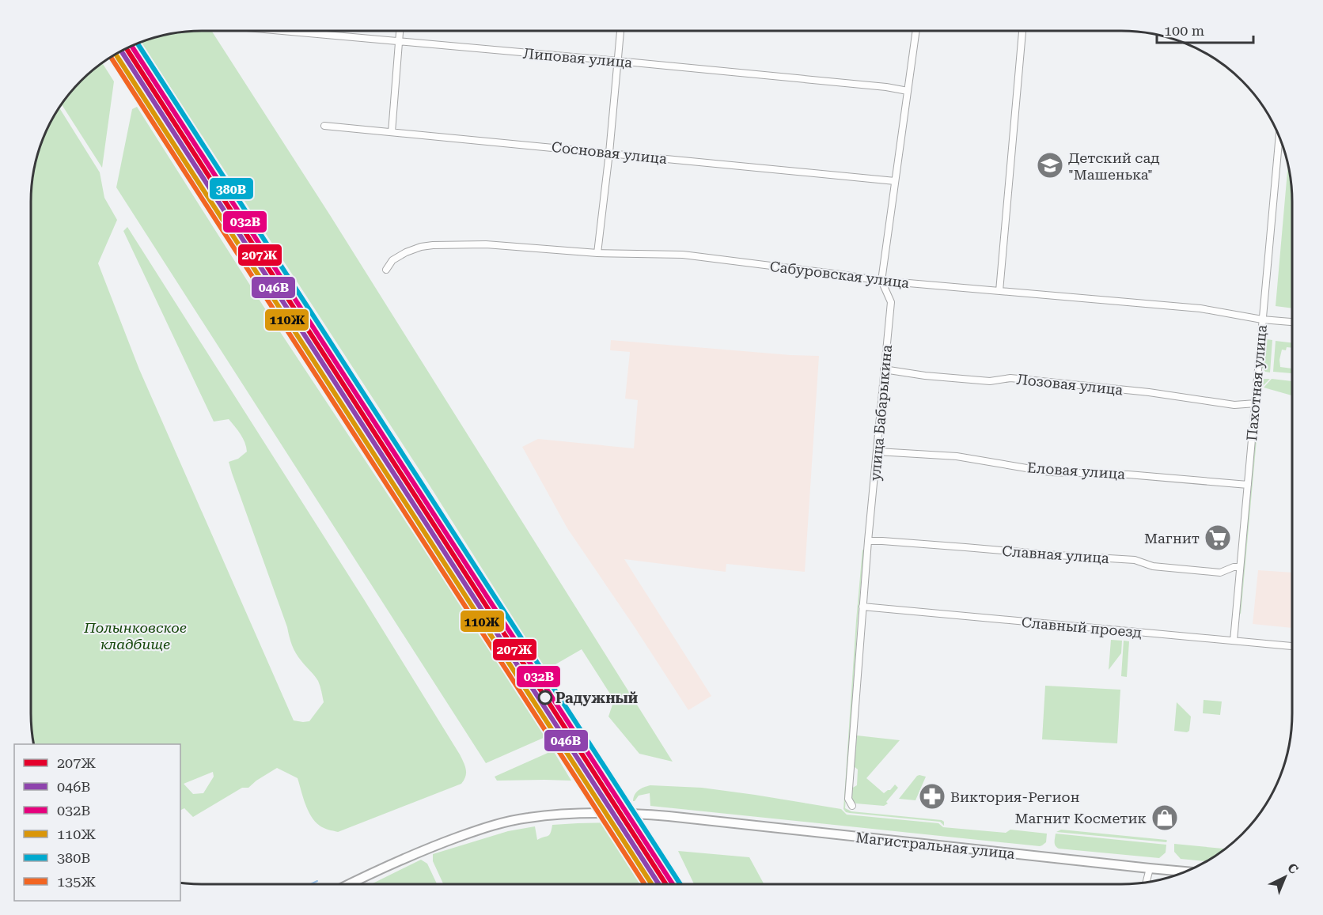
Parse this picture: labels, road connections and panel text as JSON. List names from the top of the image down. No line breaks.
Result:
{"streets":{"main road":["Магистральная улица"],"street":["Липовая улица","Сосновая улица","Сабуровская улица","Пахотная улица","Лозовая улица","улица Бабарыкина","Еловая улица","Славная улица","Славный проезд"]},"crossings":[["Сабуровская улица","Пахотная улица"],["Сабуровская улица","улица Бабарыкина"],["Пахотная улица","Лозовая улица"],["Пахотная улица","Еловая улица"],["Пахотная улица","Славная улица"],["Пахотная улица","Славный проезд"],["Лозовая улица","улица Бабарыкина"],["улица Бабарыкина","Еловая улица"],["улица Бабарыкина","Славная улица"],["улица Бабарыкина","Славный проезд"]],"parks":["Полынковское кладбище"],"places":{"school or university":["Детский сад \"Машенька\""],"supermarket":["Магнит"],"other":["Радужный"],"pharmacy":["Виктория-Регион"],"shop":["Магнит Косметик"]},"lines":["transit line 380В","transit line 032В","transit line 207Ж","transit line 046В","transit line 110Ж","transit line 135Ж"],"legend":["207Ж","046В","032В","110Ж","380В","135Ж"],"scale_bar":"100 m","north":"top right"}
